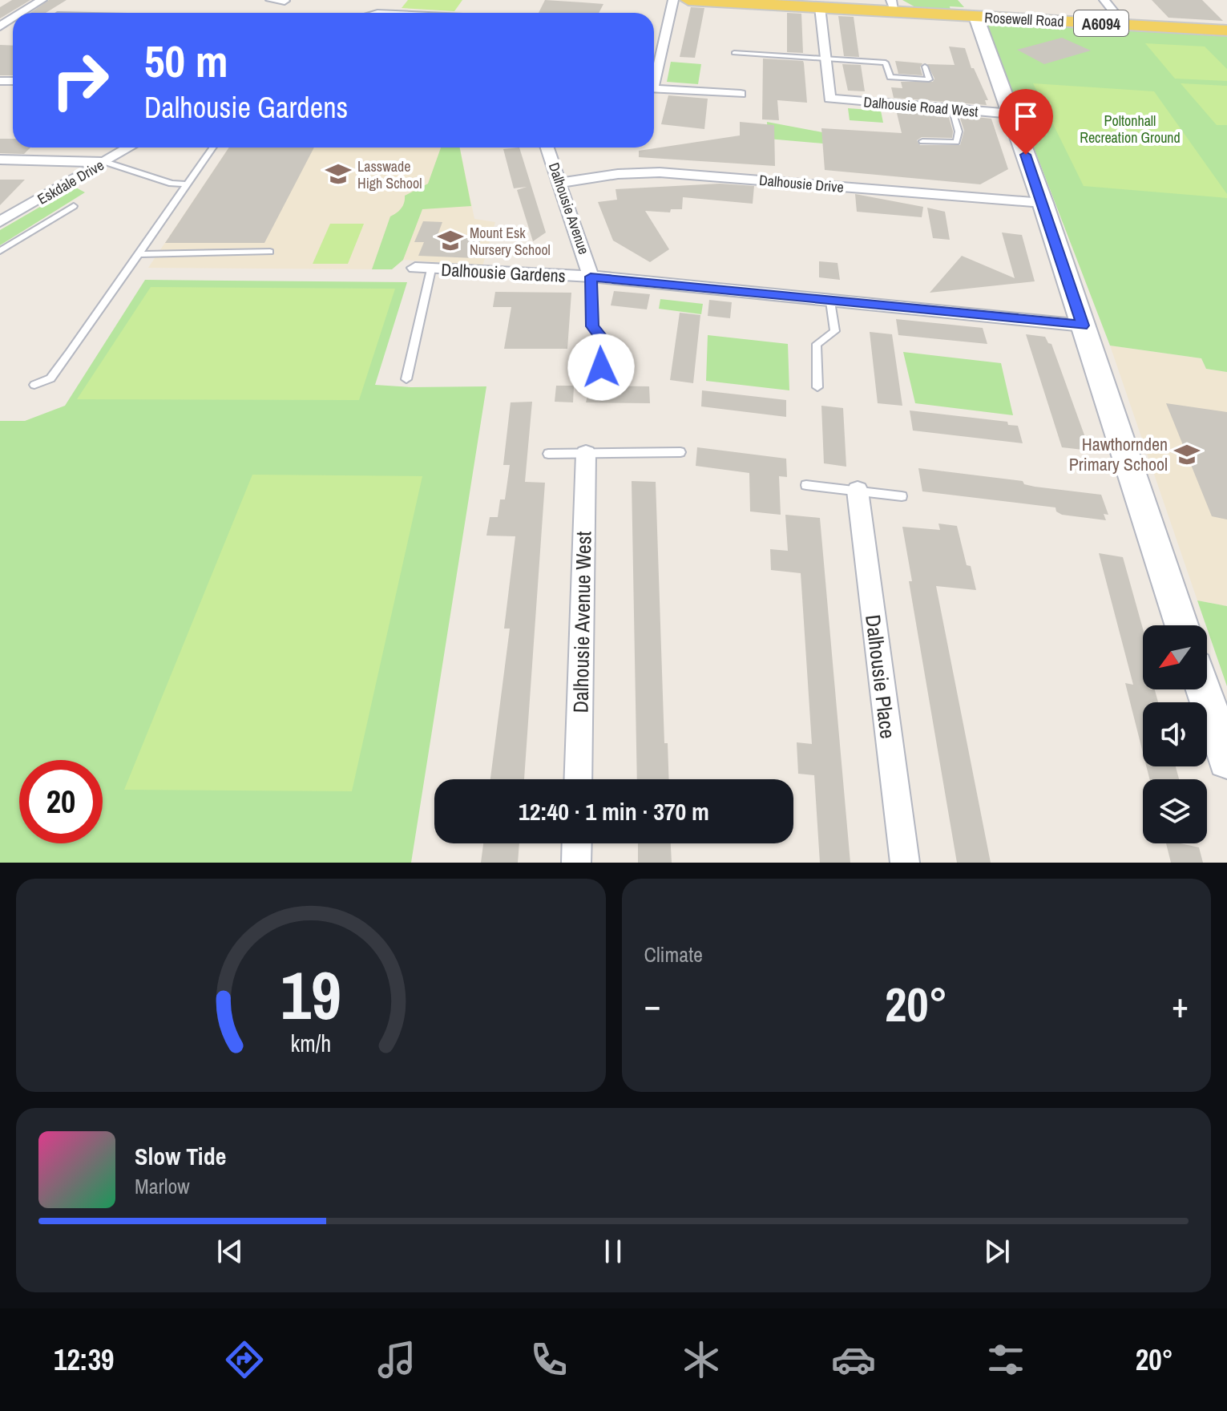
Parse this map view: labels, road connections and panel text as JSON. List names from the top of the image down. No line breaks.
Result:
{"streets":{"main road":["Rosewell Road","A6094"],"street":["Dalhousie Road West","Eskdale Drive","Dalhousie Drive","Dalhousie Avenue","Dalhousie Gardens","Dalhousie Avenue West","Dalhousie Place"]},"crossings":[["Rosewell Road","A6094"],["Dalhousie Drive","Dalhousie Avenue"],["Dalhousie Avenue","Dalhousie Gardens"]],"parks":["Poltonhall Recreation Ground"],"places":{"school or university":["Lasswade High School","Mount Esk Nursery School","Hawthornden Primary School"]},"north":"bottom left","page":{"turn":["50 m","Dalhousie Gardens"],"limit":"20","trip":"12:40 · 1 min · 370 m","tile":"Climate","heat":["−","20°","+"],"song":["Slow Tide","Marlow"],"tabs":["12:39","20°"],"gauge":["19","km/h"]}}
